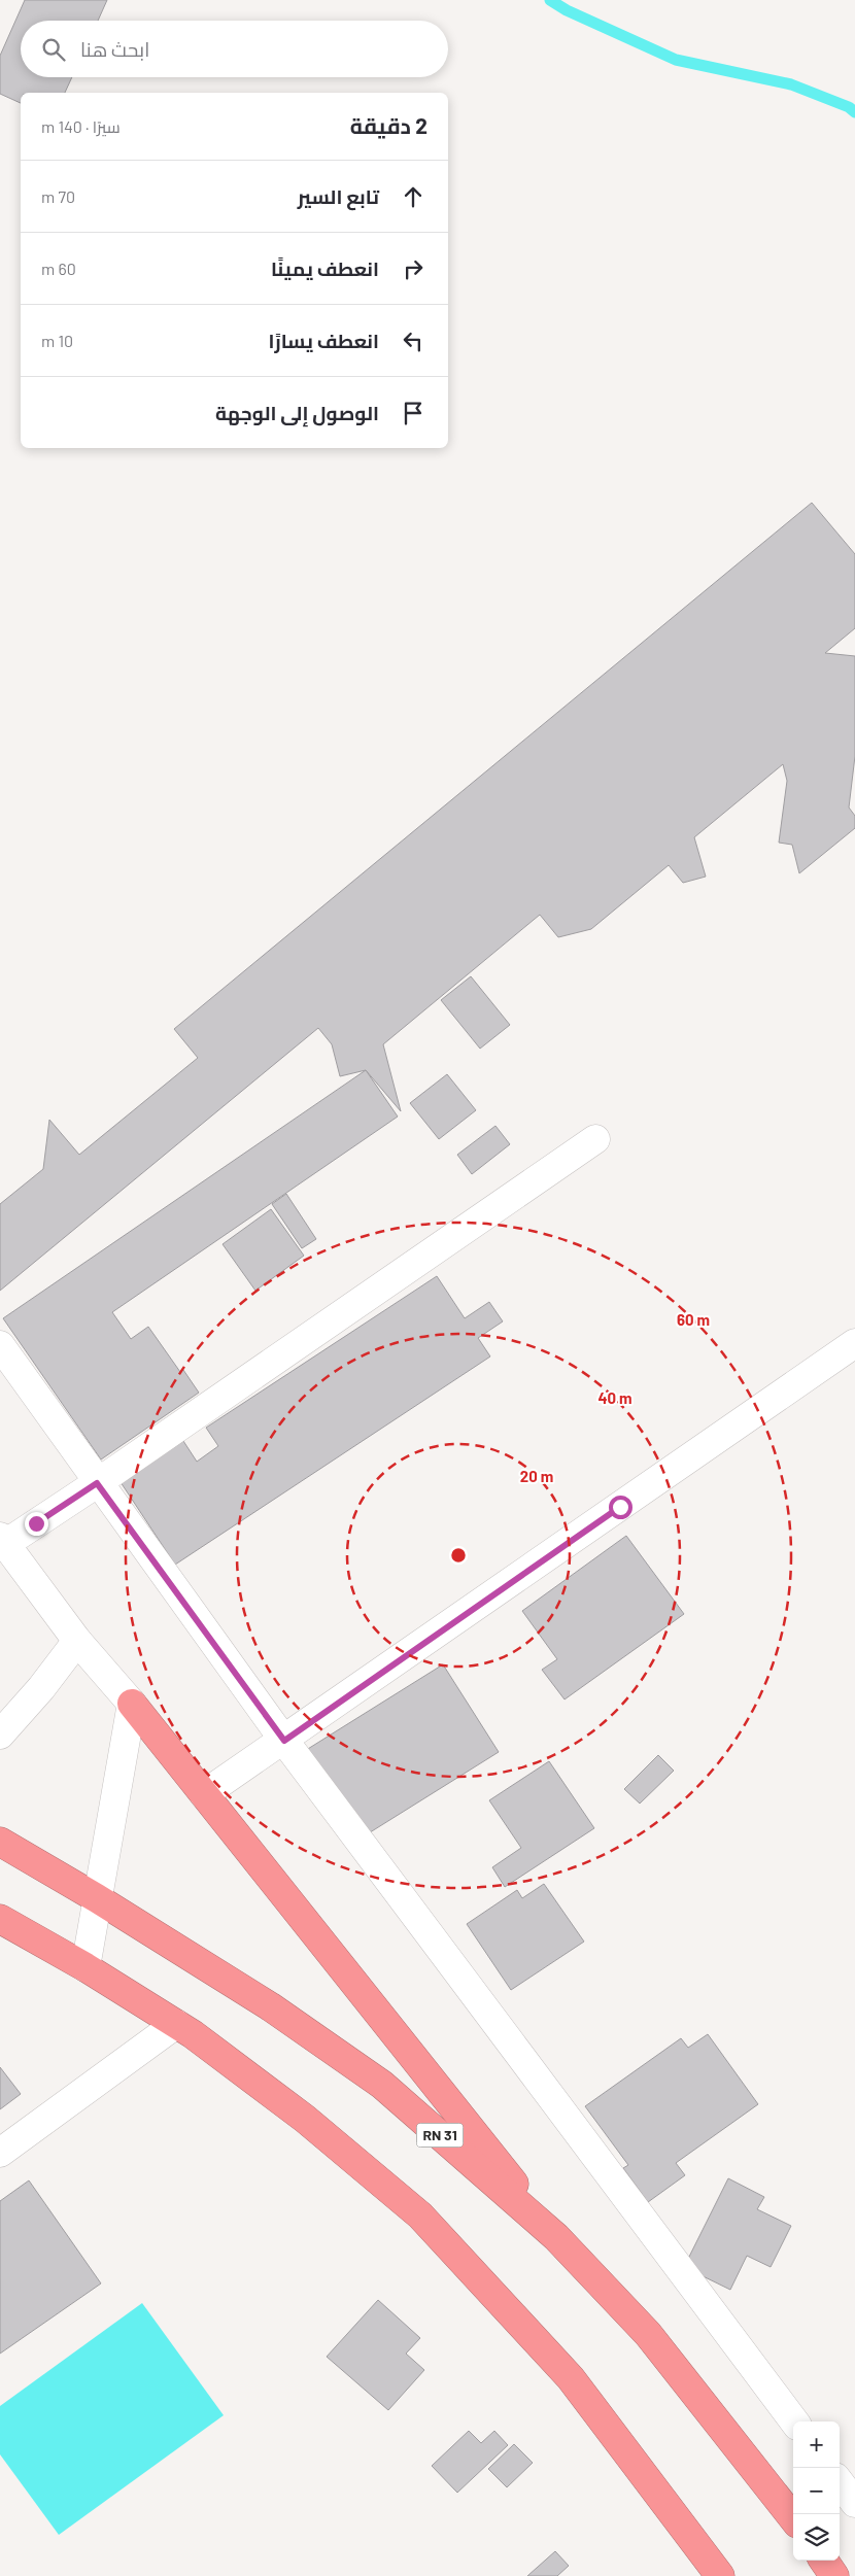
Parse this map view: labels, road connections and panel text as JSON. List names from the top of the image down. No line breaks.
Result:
{"streets":{"highway":["RN 31"]},"page":{"search":"ابحث هنا","heading":["2 دقيقة","سيرًا · 140 m"],"list":[["تابع السير","70 m"],["انعطف يمينًا","60 m"],["انعطف يسارًا","10 m"],"الوصول إلى الوجهة"],"map_buttons":["+","−"]},"rings":["60 m","40 m","20 m"]}
